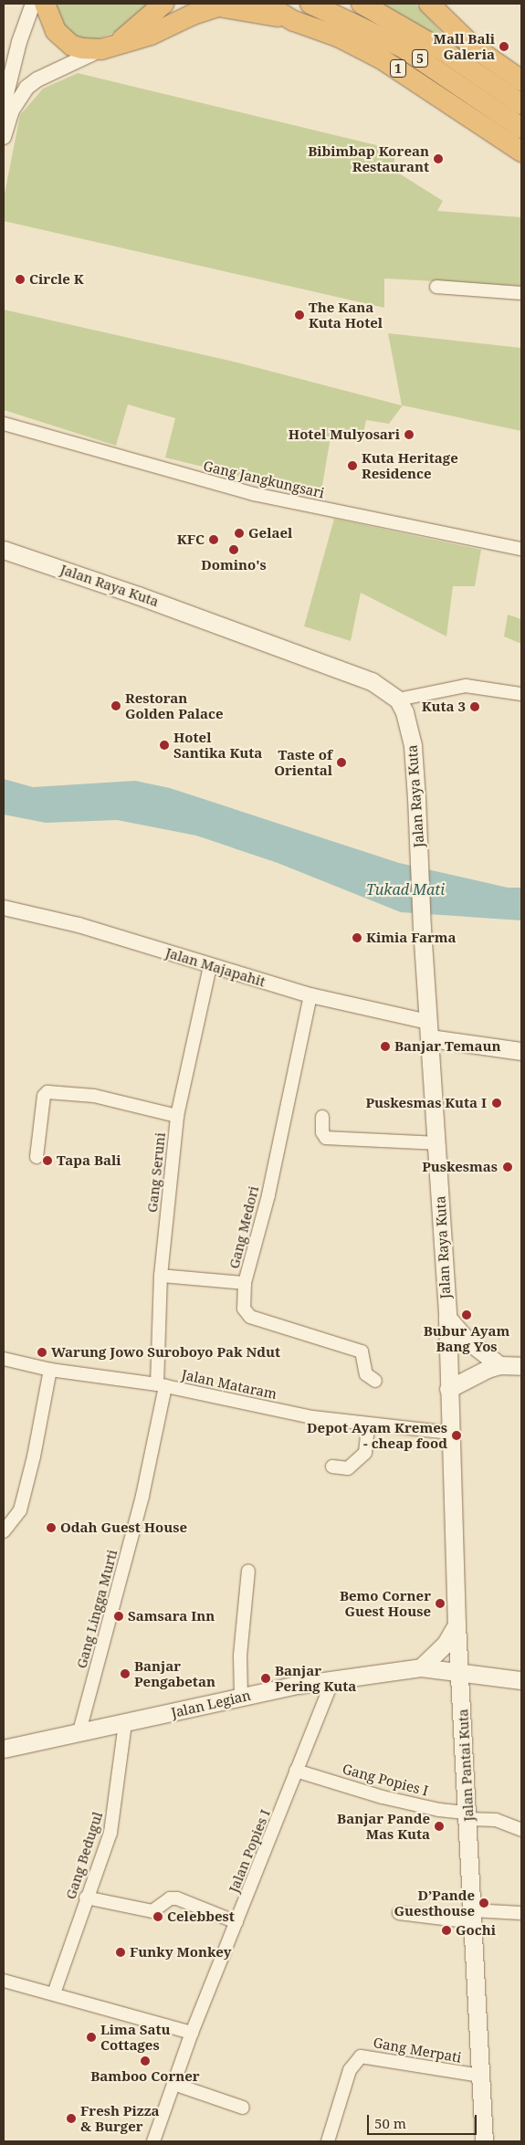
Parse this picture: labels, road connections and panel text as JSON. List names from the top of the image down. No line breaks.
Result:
{"streets":{"highway":["5","1"],"main road":["Jalan Raya Kuta","Jalan Legian","Jalan Pantai Kuta"],"street":["Gang Jangkungsari","Jalan Majapahit","Gang Seruni","Gang Medori","Jalan Mataram","Gang Lingga Murti","Gang Popies I","Jalan Popies I","Gang Bedugul","Gang Merpati"]},"crossings":[["Jalan Raya Kuta","Jalan Majapahit"],["Jalan Raya Kuta","Jalan Pantai Kuta"],["Jalan Majapahit","Gang Seruni"],["Jalan Majapahit","Gang Medori"],["Gang Seruni","Jalan Mataram"],["Gang Seruni","Gang Lingga Murti"],["Jalan Mataram","Gang Lingga Murti"],["Jalan Mataram","Jalan Pantai Kuta"],["Gang Lingga Murti","Jalan Legian"],["Jalan Legian","Jalan Pantai Kuta"],["Jalan Legian","Jalan Popies I"],["Jalan Legian","Gang Bedugul"],["Jalan Pantai Kuta","Gang Popies I"],["Jalan Pantai Kuta","Gang Merpati"],["Gang Popies I","Jalan Popies I"]],"water":["Tukad Mati"],"places":["Mall Bali Galeria","Bibimbap Korean Restaurant","Circle K","The Kana Kuta Hotel","Hotel Mulyosari","Kuta Heritage Residence","Gelael","KFC","Domino's","Restoran Golden Palace","Kuta 3","Hotel Santika Kuta","Taste of Oriental","Kimia Farma","Banjar Temaun","Puskesmas Kuta I","Tapa Bali","Puskesmas","Bubur Ayam Bang Yos","Warung Jowo Suroboyo Pak Ndut","Depot Ayam Kremes - cheap food","Odah Guest House","Bemo Corner Guest House","Samsara Inn","Banjar Pengabetan","Banjar Pering Kuta","Banjar Pande Mas Kuta","D’Pande Guesthouse","Celebbest","Gochi","Funky Monkey","Lima Satu Cottages","Bamboo Corner","Fresh Pizza & Burger"],"scale_bar":"50 m"}
